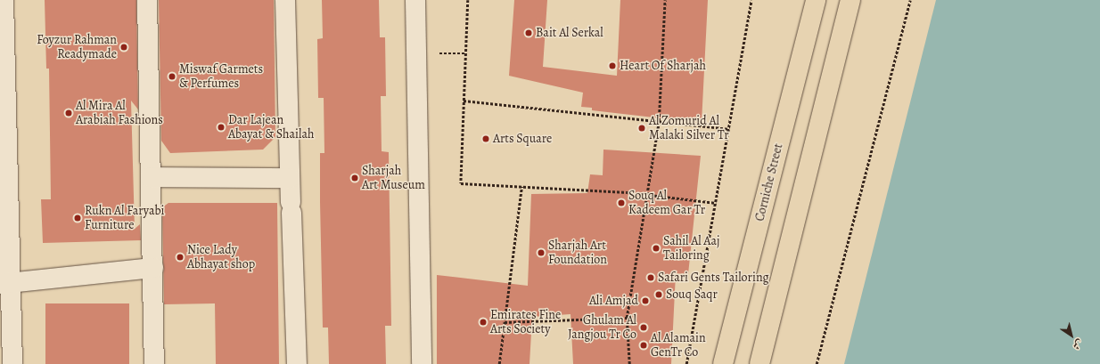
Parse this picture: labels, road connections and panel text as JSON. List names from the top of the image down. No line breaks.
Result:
{"streets":{"main road":["Corniche Street"]},"places":["Bait Al Serkal","Foyzur Rahman Readymade","Heart Of Sharjah","Miswaf Garmets & Perfumes","Al Mira Al Arabiah Fashions","Dar Lajean Abayat & Shailah","Al Zomurid Al Malaki Silver Tr","Arts Square","Sharjah Art Museum","Souq Al Kadeem Gar Tr","Rukn Al Faryabi Furniture","Sahil Al Aaj Tailoring","Sharjah Art Foundation","Nice Lady Abhayat shop","Safari Gents Tailoring","Souq Saqr","Ali Amjad","Emirates Fine Arts Society","Ghulam Al Jangjou Tr Co","Al Alamain GenTr Co"],"north":"bottom right"}
